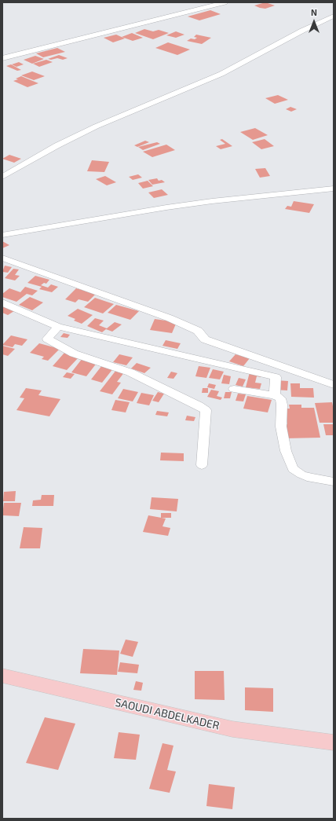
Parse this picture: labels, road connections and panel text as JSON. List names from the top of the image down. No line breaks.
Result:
{"streets":{"main road":["SAOUDI ABDELKADER"]},"north":"top"}
